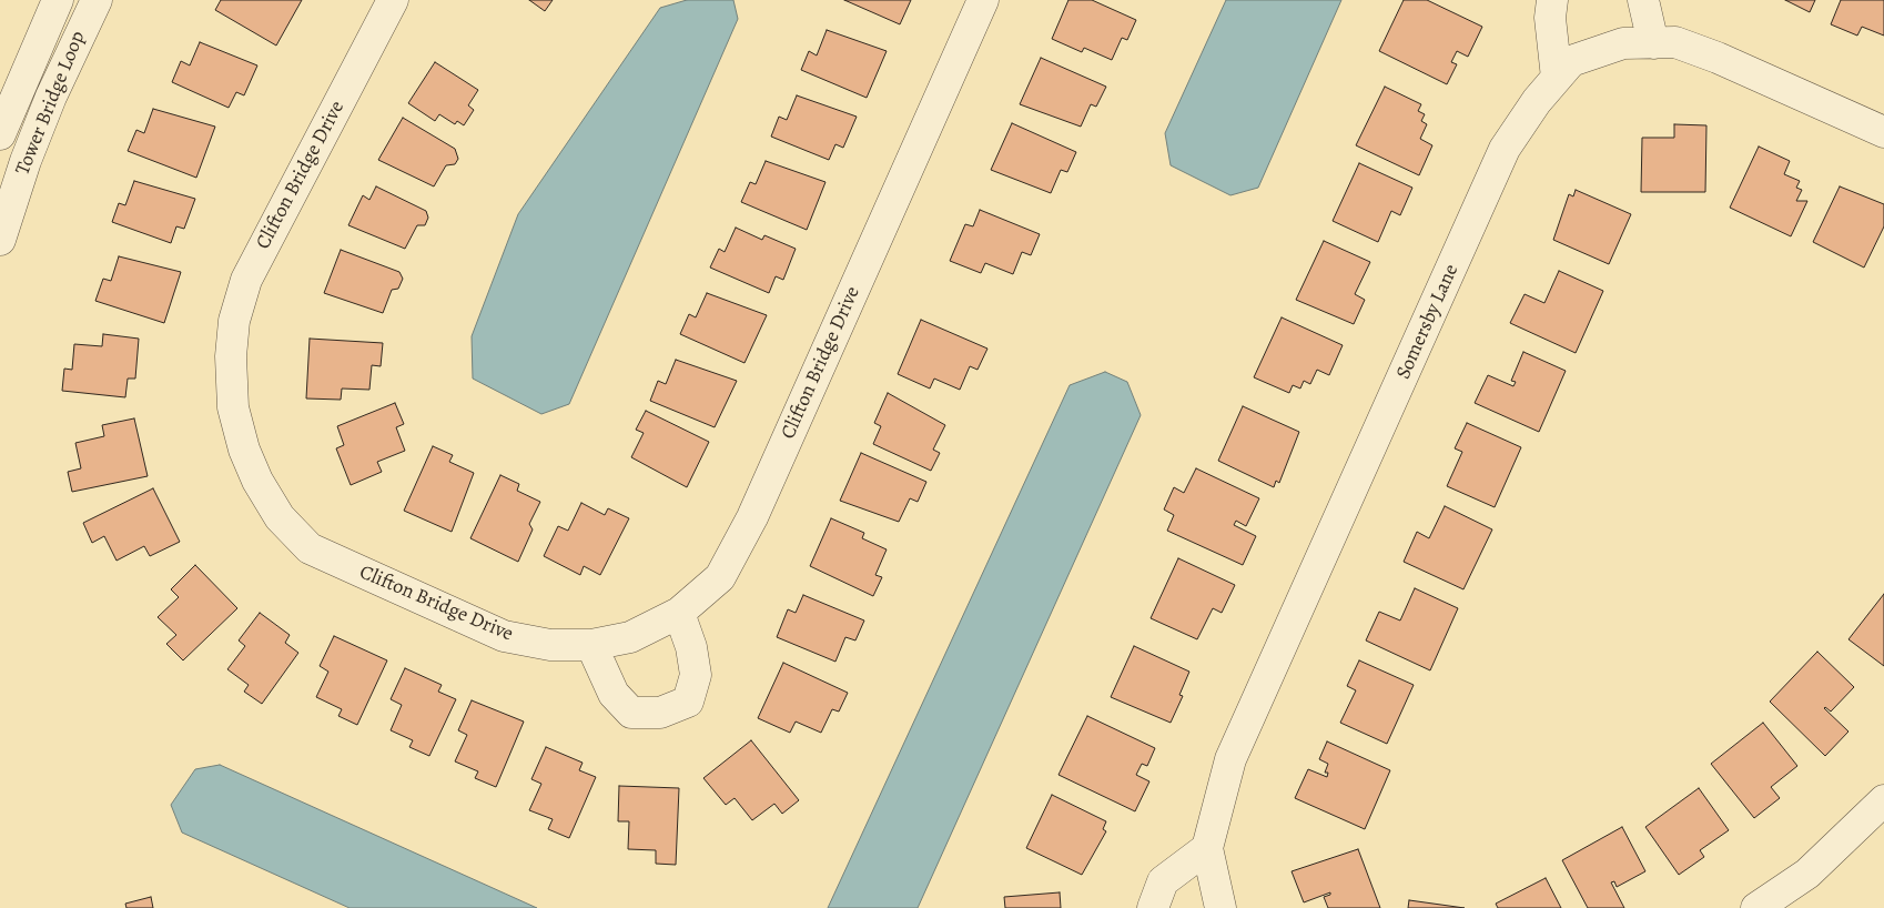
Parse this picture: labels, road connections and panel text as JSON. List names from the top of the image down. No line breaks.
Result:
{"streets":{"street":["Tower Bridge Loop","Clifton Bridge Drive","Somersby Lane"]}}
